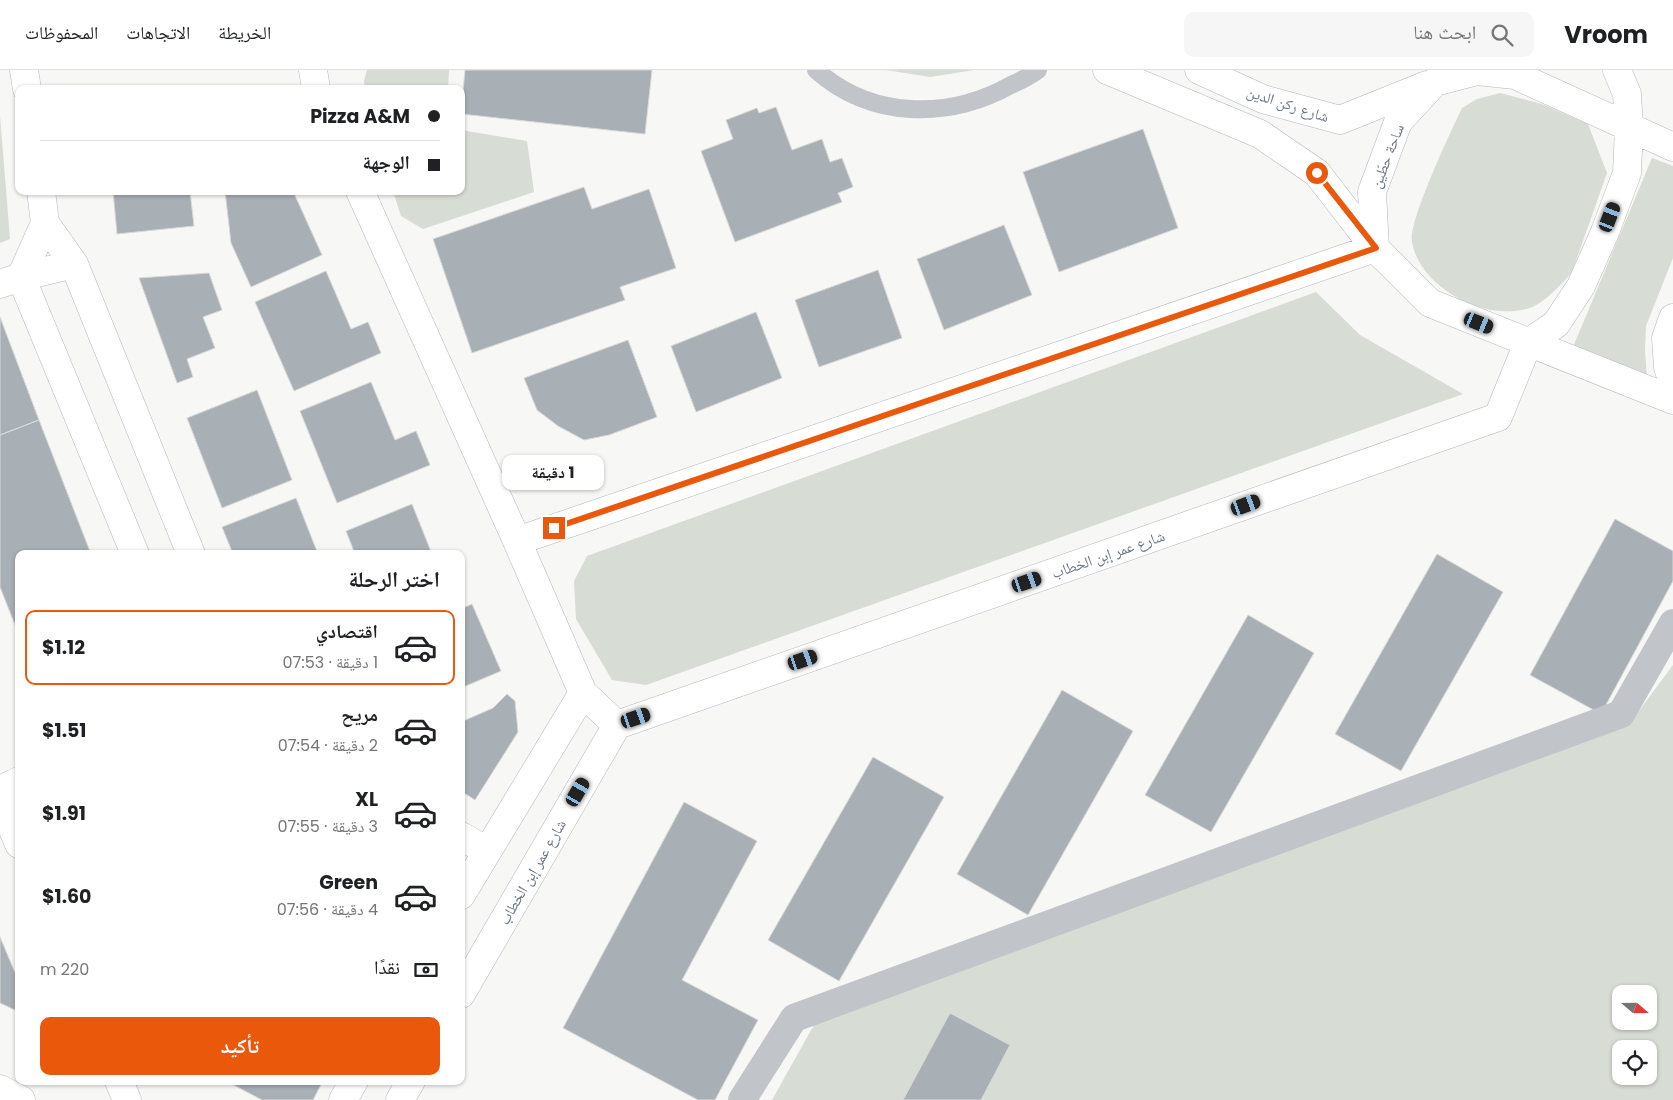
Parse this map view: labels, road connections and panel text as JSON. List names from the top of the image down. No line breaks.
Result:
{"streets":{"main road":["شارع ركن الدين","ساحة حطّين","شارع عمر إبن الخطاب"]},"crossings":[["شارع ركن الدين","ساحة حطّين"]],"north":"right","page":{"header":"Vroom","search":"ابحث هنا","nav":["الخريطة","الاتجاهات","المحفوظات"],"banner":["Pizza A&M","الوجهة"],"bubble":"1 دقيقة","heading":"اختر الرحلة","list":[{"name":"اقتصادي","note":"1 دقيقة · 07:53","value":"$1.12"},{"name":"مريح","note":"2 دقيقة · 07:54","value":"$1.51"},{"name":"XL","note":"3 دقيقة · 07:55","value":"$1.91"},{"name":"Green","note":"4 دقيقة · 07:56","value":"$1.60"}],"pay":["نقدًا","220 m"],"buttons":"تأكيد"}}
